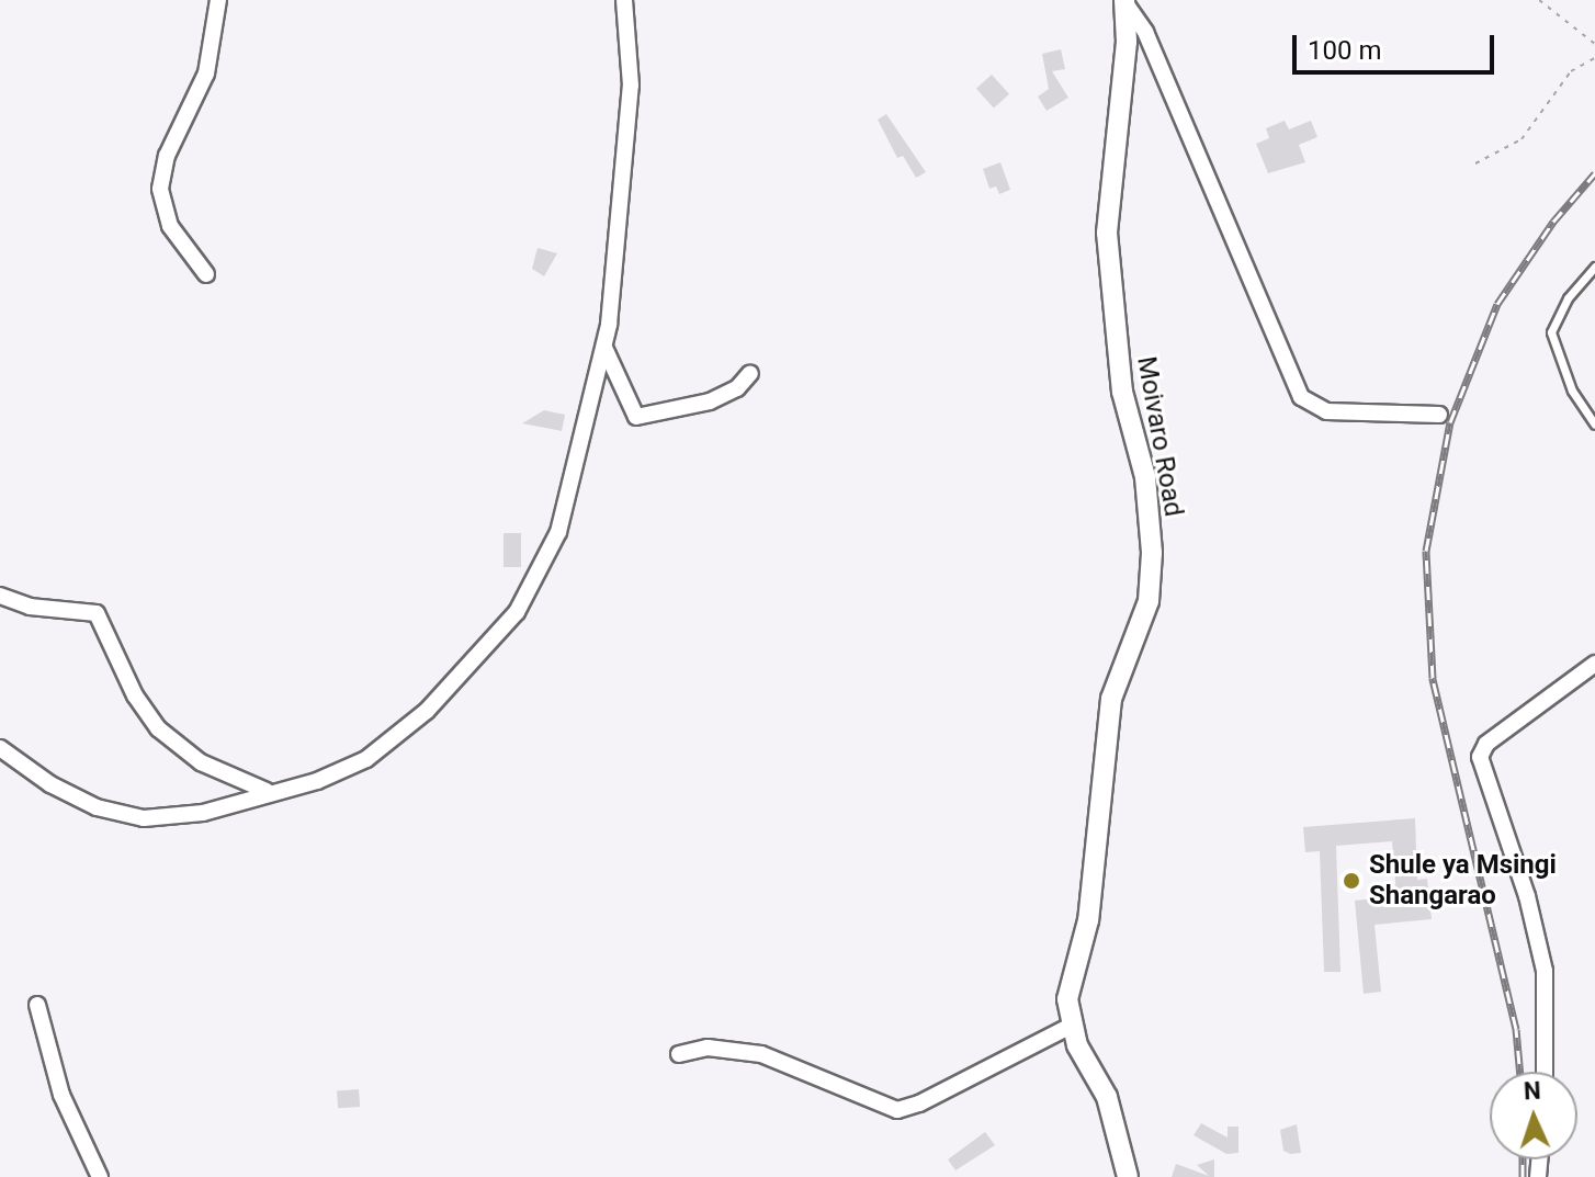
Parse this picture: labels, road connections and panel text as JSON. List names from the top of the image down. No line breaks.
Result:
{"streets":{"street":["Moivaro Road"]},"places":["Shule ya Msingi Shangarao"],"scale_bar":"100 m","north":"top"}
